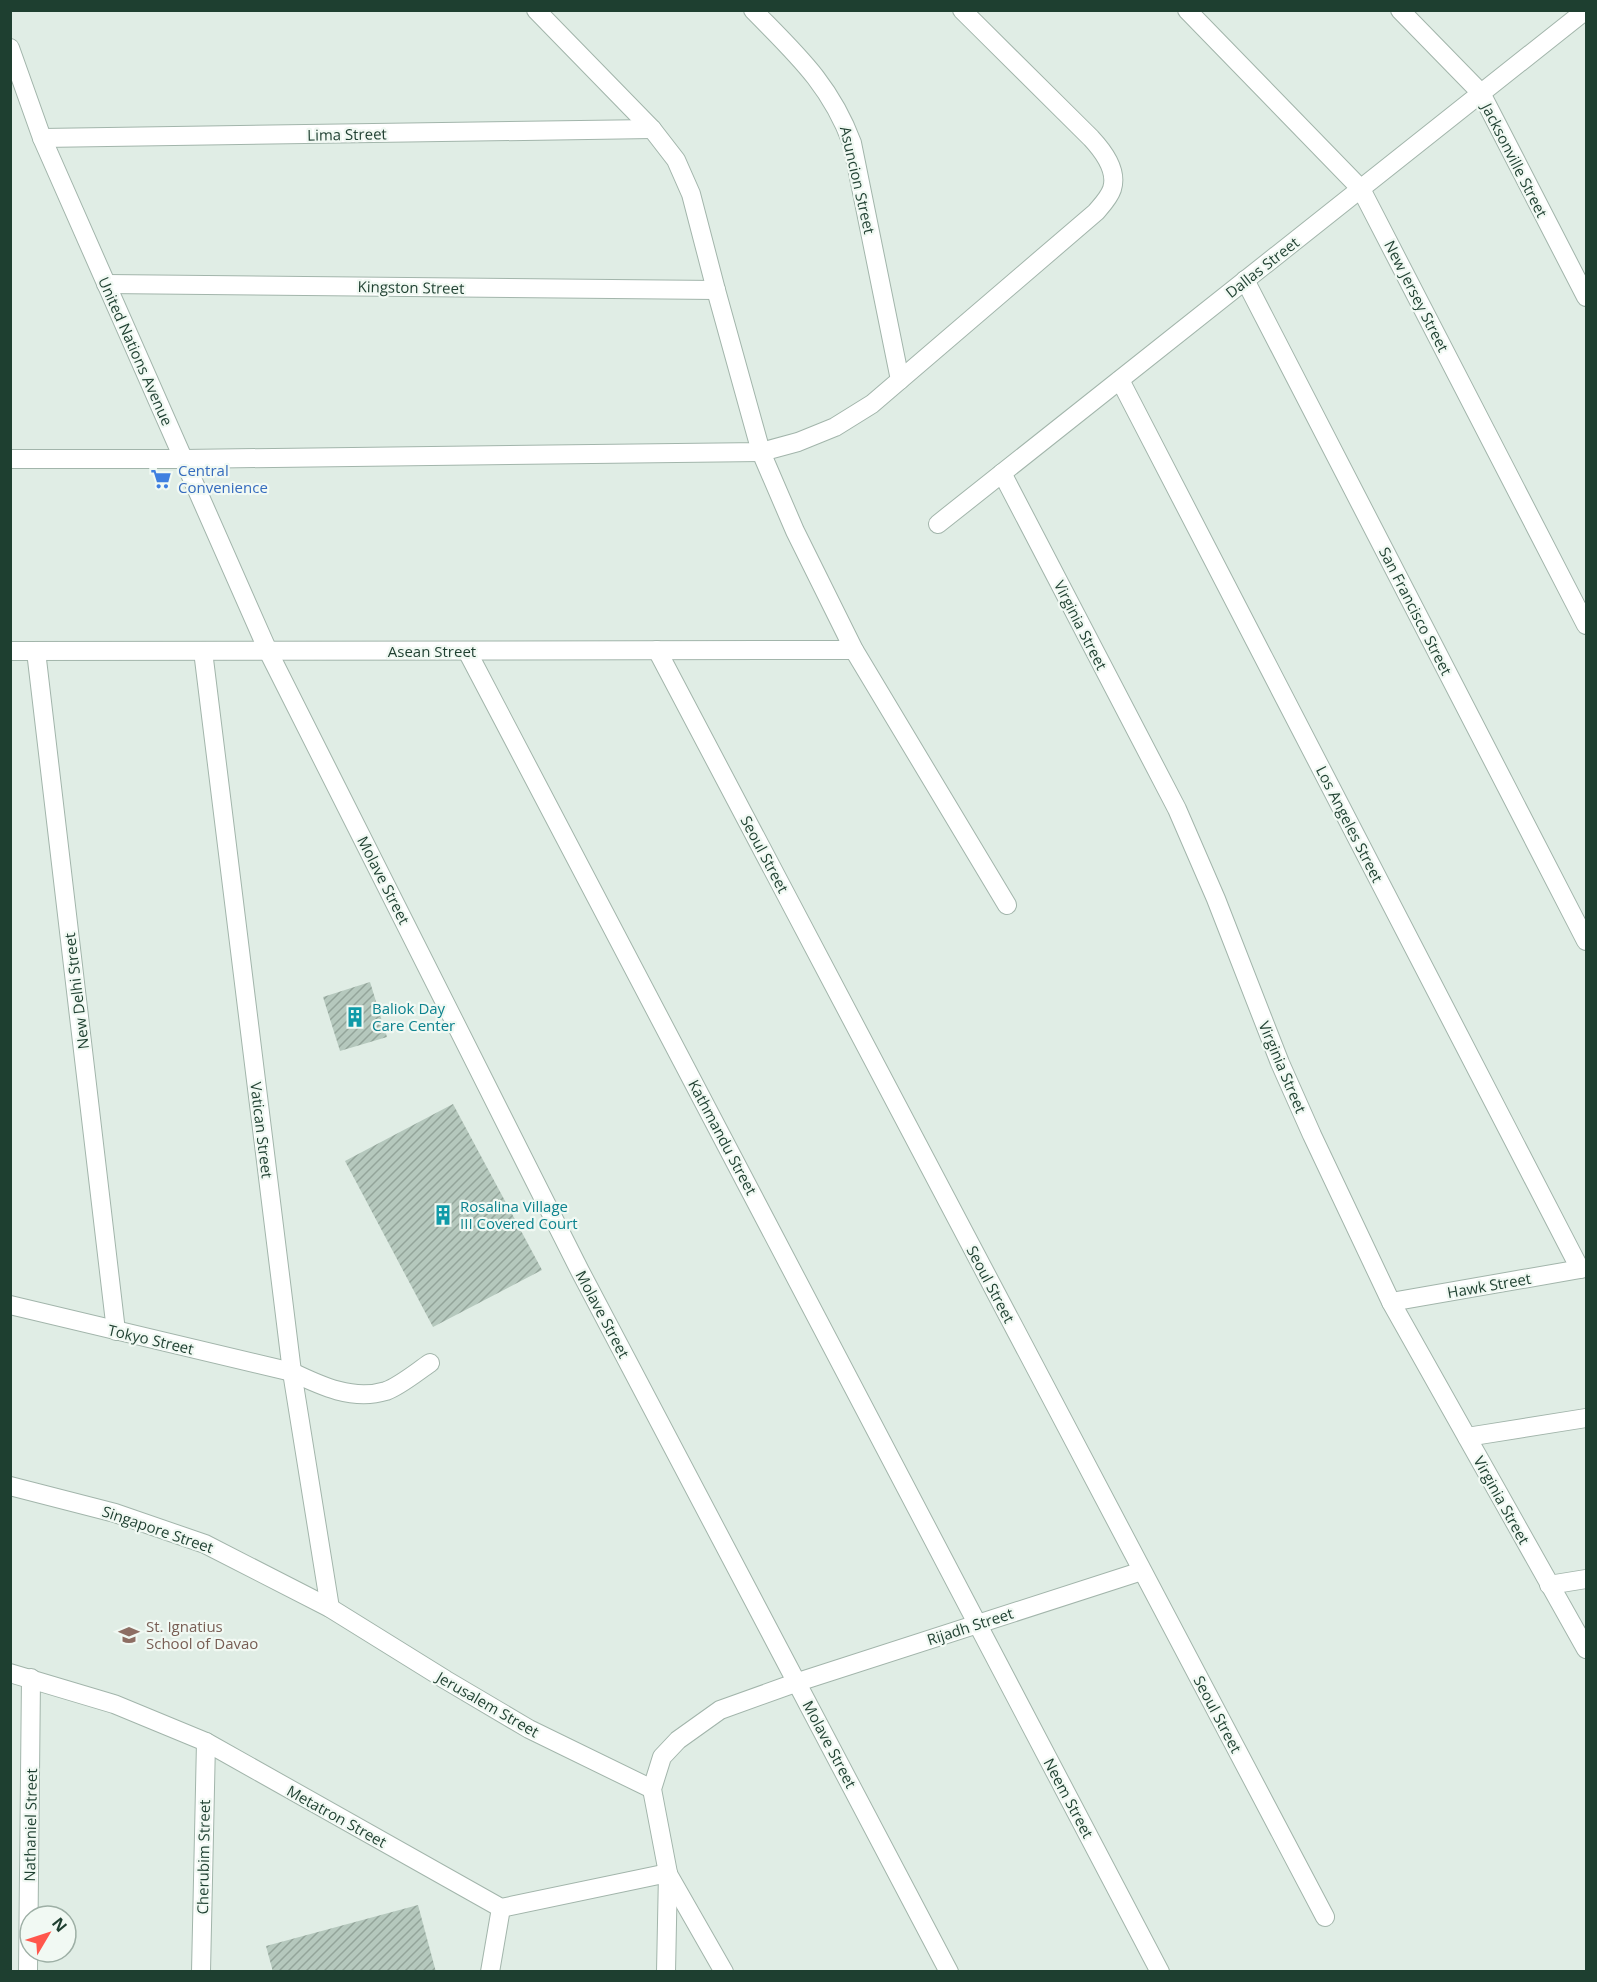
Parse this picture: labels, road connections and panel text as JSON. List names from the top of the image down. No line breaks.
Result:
{"streets":{"street":["Lima Street","Jacksonville Street","Asuncion Street","Dallas Street","Kingston Street","New Jersey Street","United Nations Avenue","San Francisco Street","Virginia Street","Asean Street","Los Angeles Street","Seoul Street","Molave Street","New Delhi Street","Vatican Street","Kathmandu Street","Hawk Street","Tokyo Street","Singapore Street","Rijadh Street","Jerusalem Street","Neem Street","Metatron Street","Nathaniel Street","Cherubim Street"]},"crossings":[["Lima Street","United Nations Avenue"],["Jacksonville Street","Dallas Street"],["Dallas Street","New Jersey Street"],["Dallas Street","San Francisco Street"],["Dallas Street","Virginia Street"],["Dallas Street","Los Angeles Street"],["Kingston Street","United Nations Avenue"],["United Nations Avenue","Asean Street"],["United Nations Avenue","Molave Street"],["Virginia Street","Hawk Street"],["Asean Street","Seoul Street"],["Asean Street","Molave Street"],["Asean Street","New Delhi Street"],["Asean Street","Vatican Street"],["Asean Street","Kathmandu Street"],["Los Angeles Street","Hawk Street"],["Seoul Street","Rijadh Street"],["Molave Street","Rijadh Street"],["New Delhi Street","Tokyo Street"],["Vatican Street","Tokyo Street"],["Vatican Street","Singapore Street"],["Vatican Street","Jerusalem Street"],["Kathmandu Street","Rijadh Street"],["Kathmandu Street","Neem Street"],["Singapore Street","Jerusalem Street"],["Rijadh Street","Jerusalem Street"],["Rijadh Street","Neem Street"],["Metatron Street","Nathaniel Street"],["Metatron Street","Cherubim Street"]],"places":{"supermarket":["Central Convenience"],"building":["Baliok Day Care Center","Rosalina Village III Covered Court"],"school or university":["St. Ignatius School of Davao"]},"north":"top right"}
